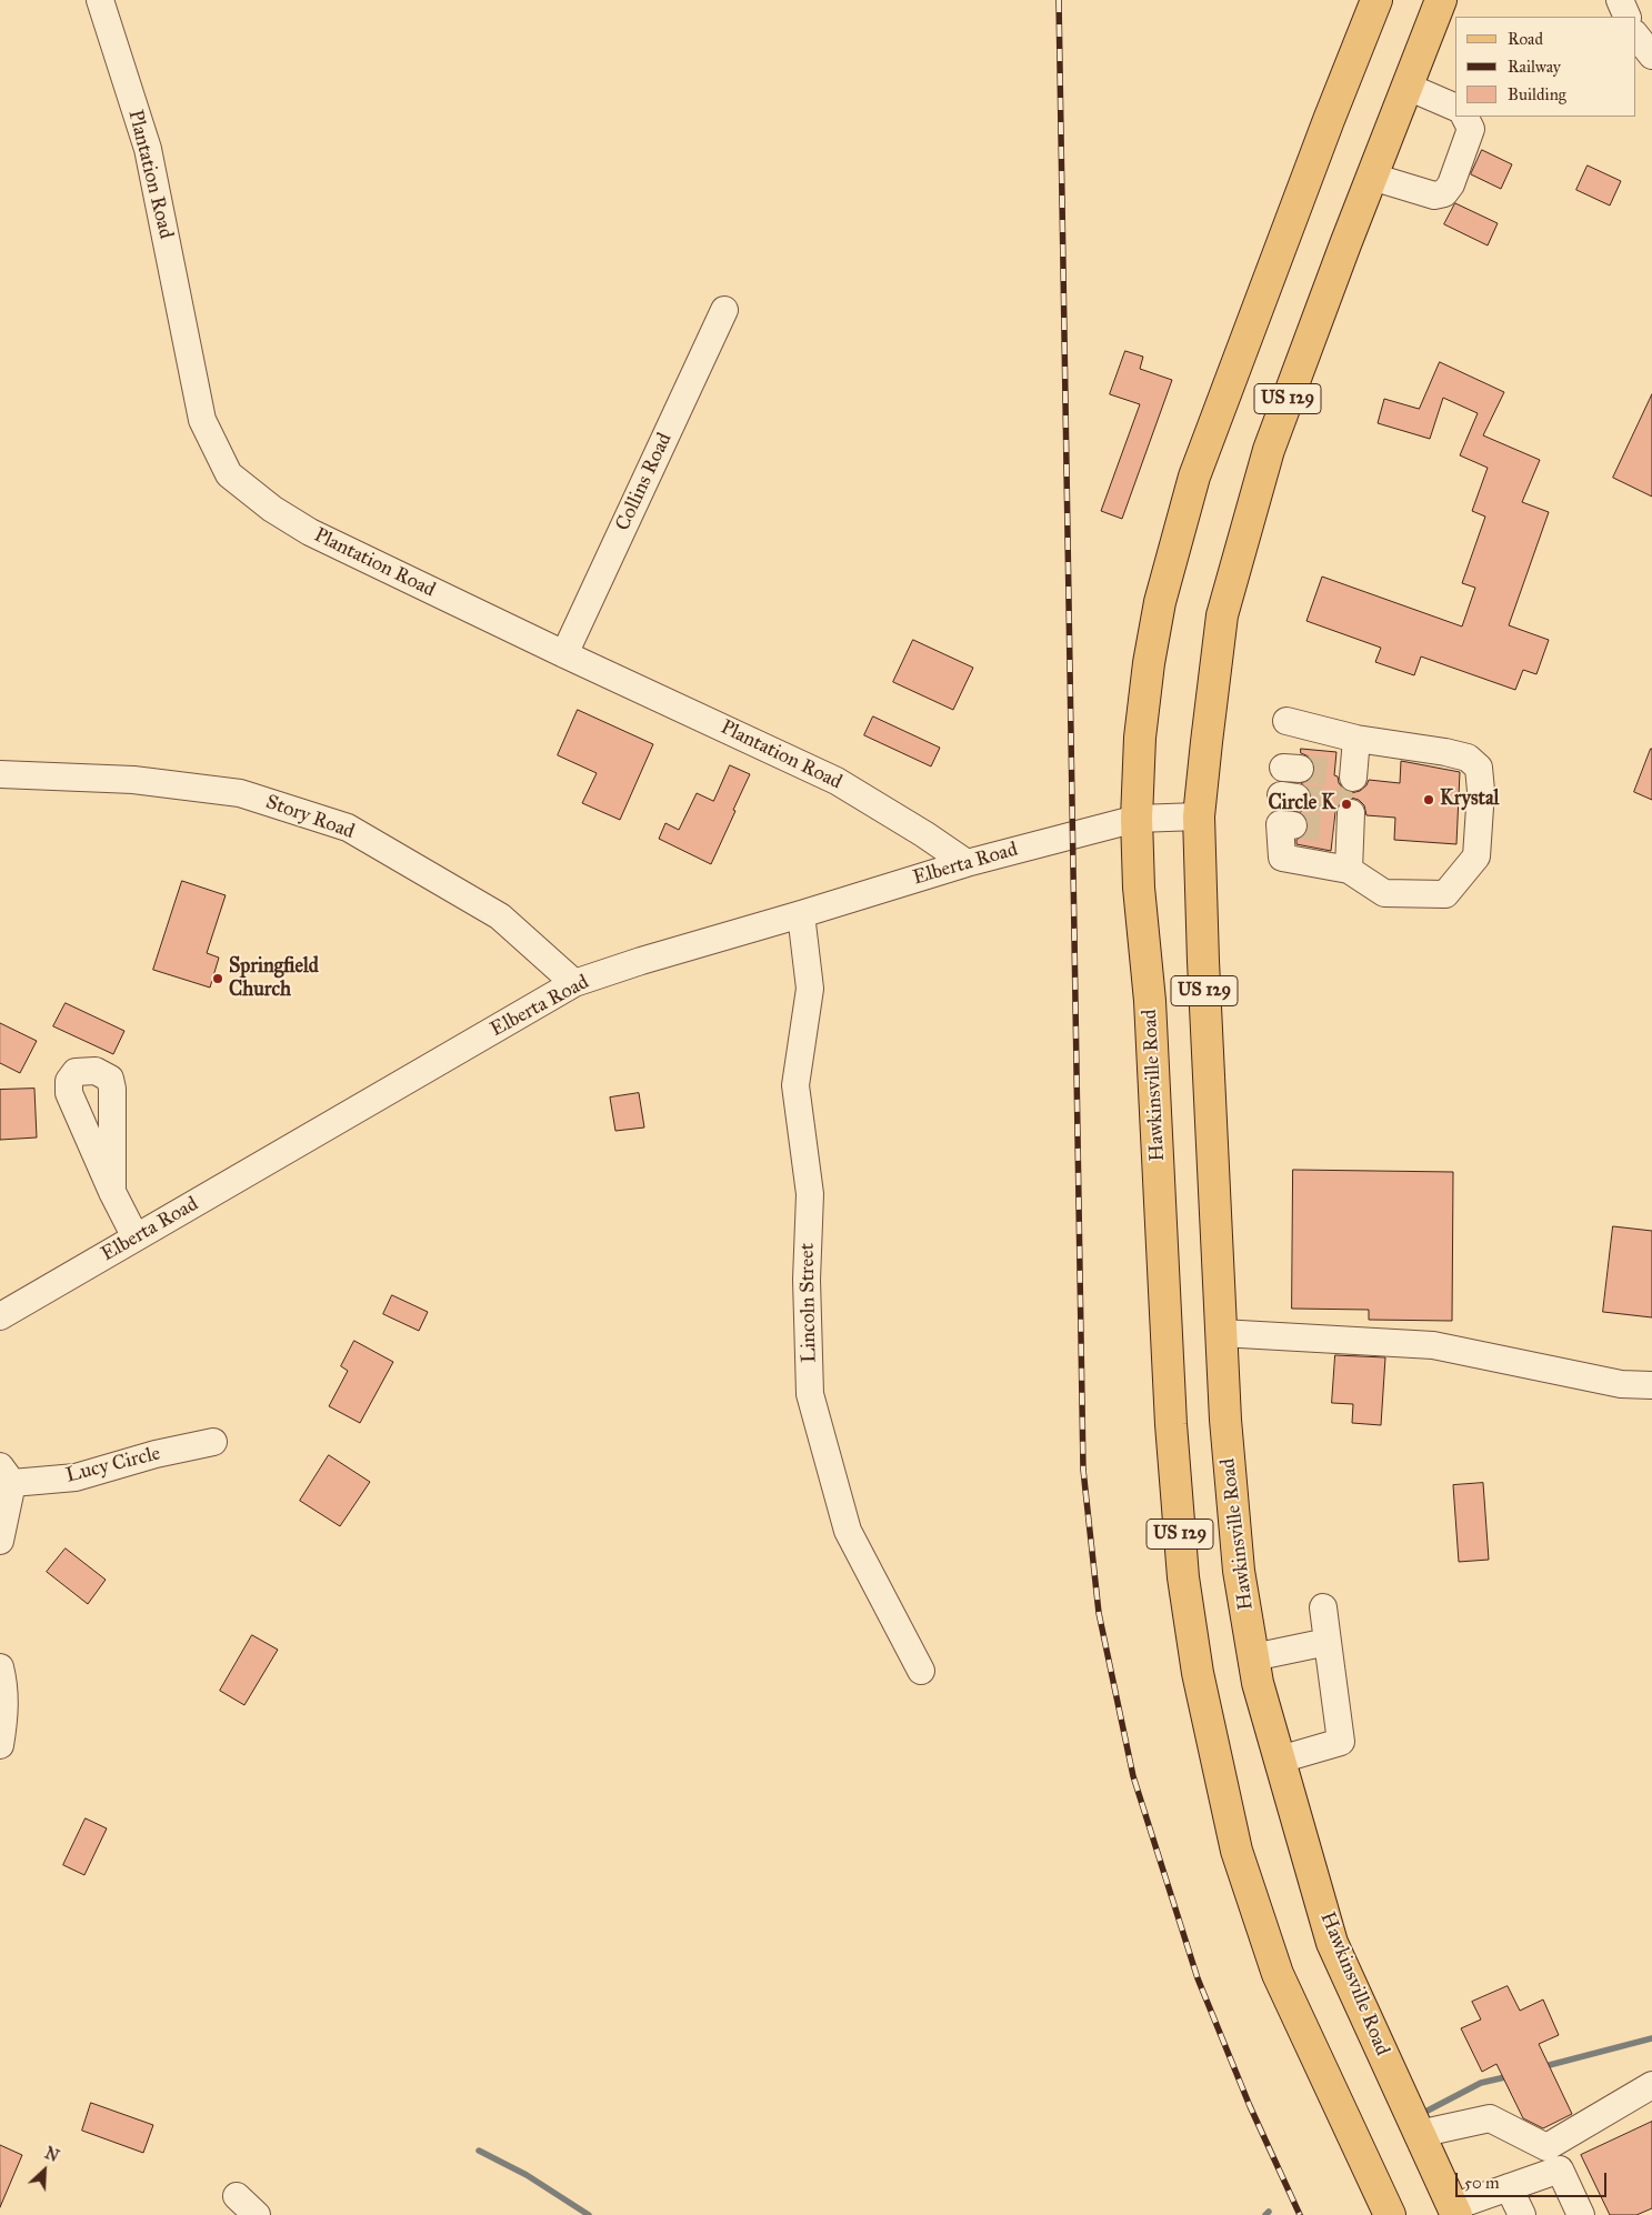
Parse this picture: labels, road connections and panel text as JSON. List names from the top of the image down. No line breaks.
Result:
{"streets":{"main road":["US 129","Hawkinsville Road"],"street":["Plantation Road","Collins Road","Story Road","Elberta Road","Lincoln Street","Lucy Circle"]},"crossings":[["Plantation Road","Collins Road"],["Plantation Road","Elberta Road"],["US 129","Elberta Road"],["US 129","Hawkinsville Road"],["Story Road","Elberta Road"],["Elberta Road","Hawkinsville Road"],["Elberta Road","Lincoln Street"]],"places":["Krystal","Circle K","Springfield Church"],"legend":["Road","Railway","Building"],"scale_bar":"50 m","north":"top right"}
